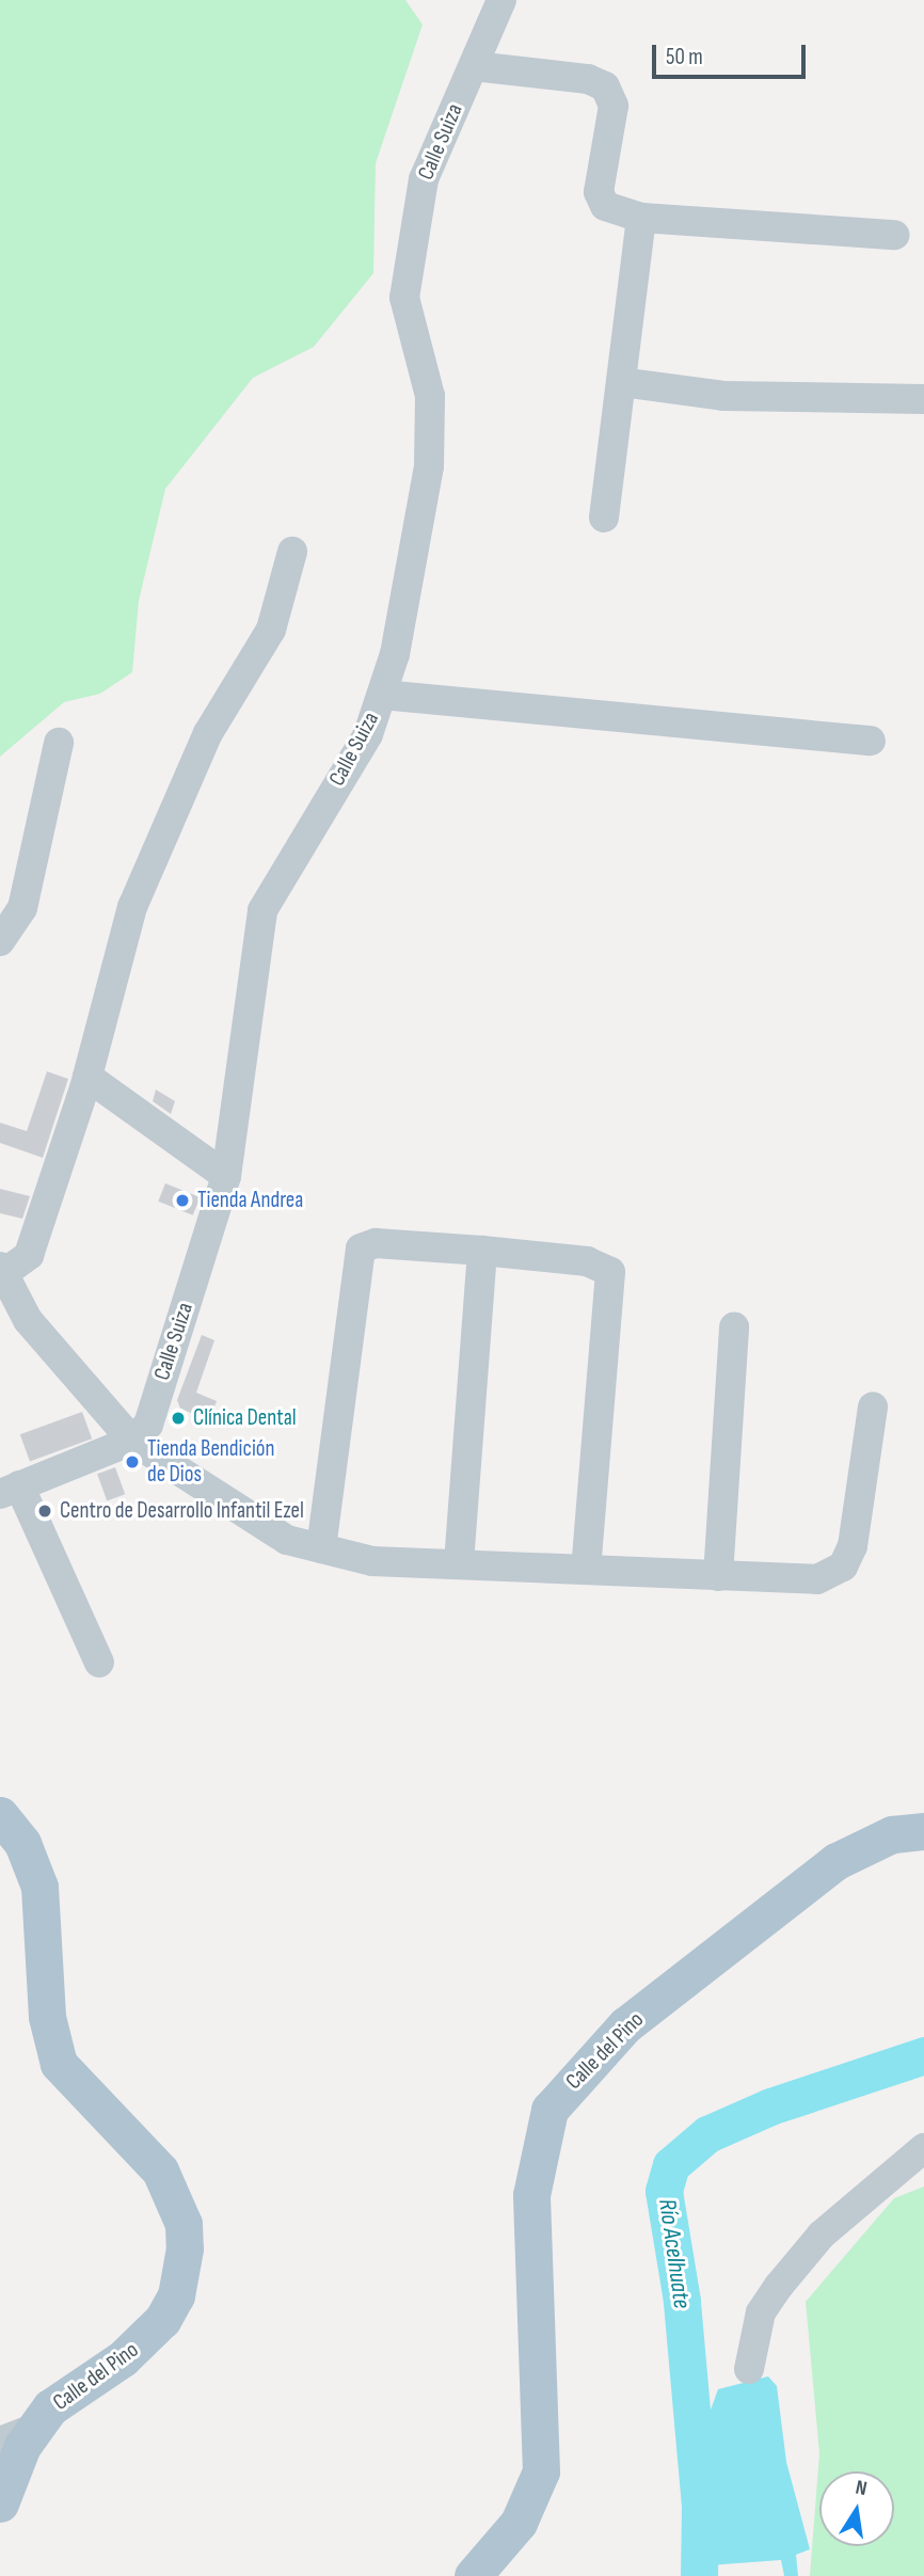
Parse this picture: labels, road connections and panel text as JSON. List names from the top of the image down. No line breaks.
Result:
{"streets":{"main road":["Calle del Pino"],"street":["Calle Suiza"]},"water":["Río Acelhuate"],"places":["Tienda Andrea","Clínica Dental","Tienda Bendición de Dios","Centro de Desarrollo Infantil Ezel"],"scale_bar":"50 m","north":"top"}
